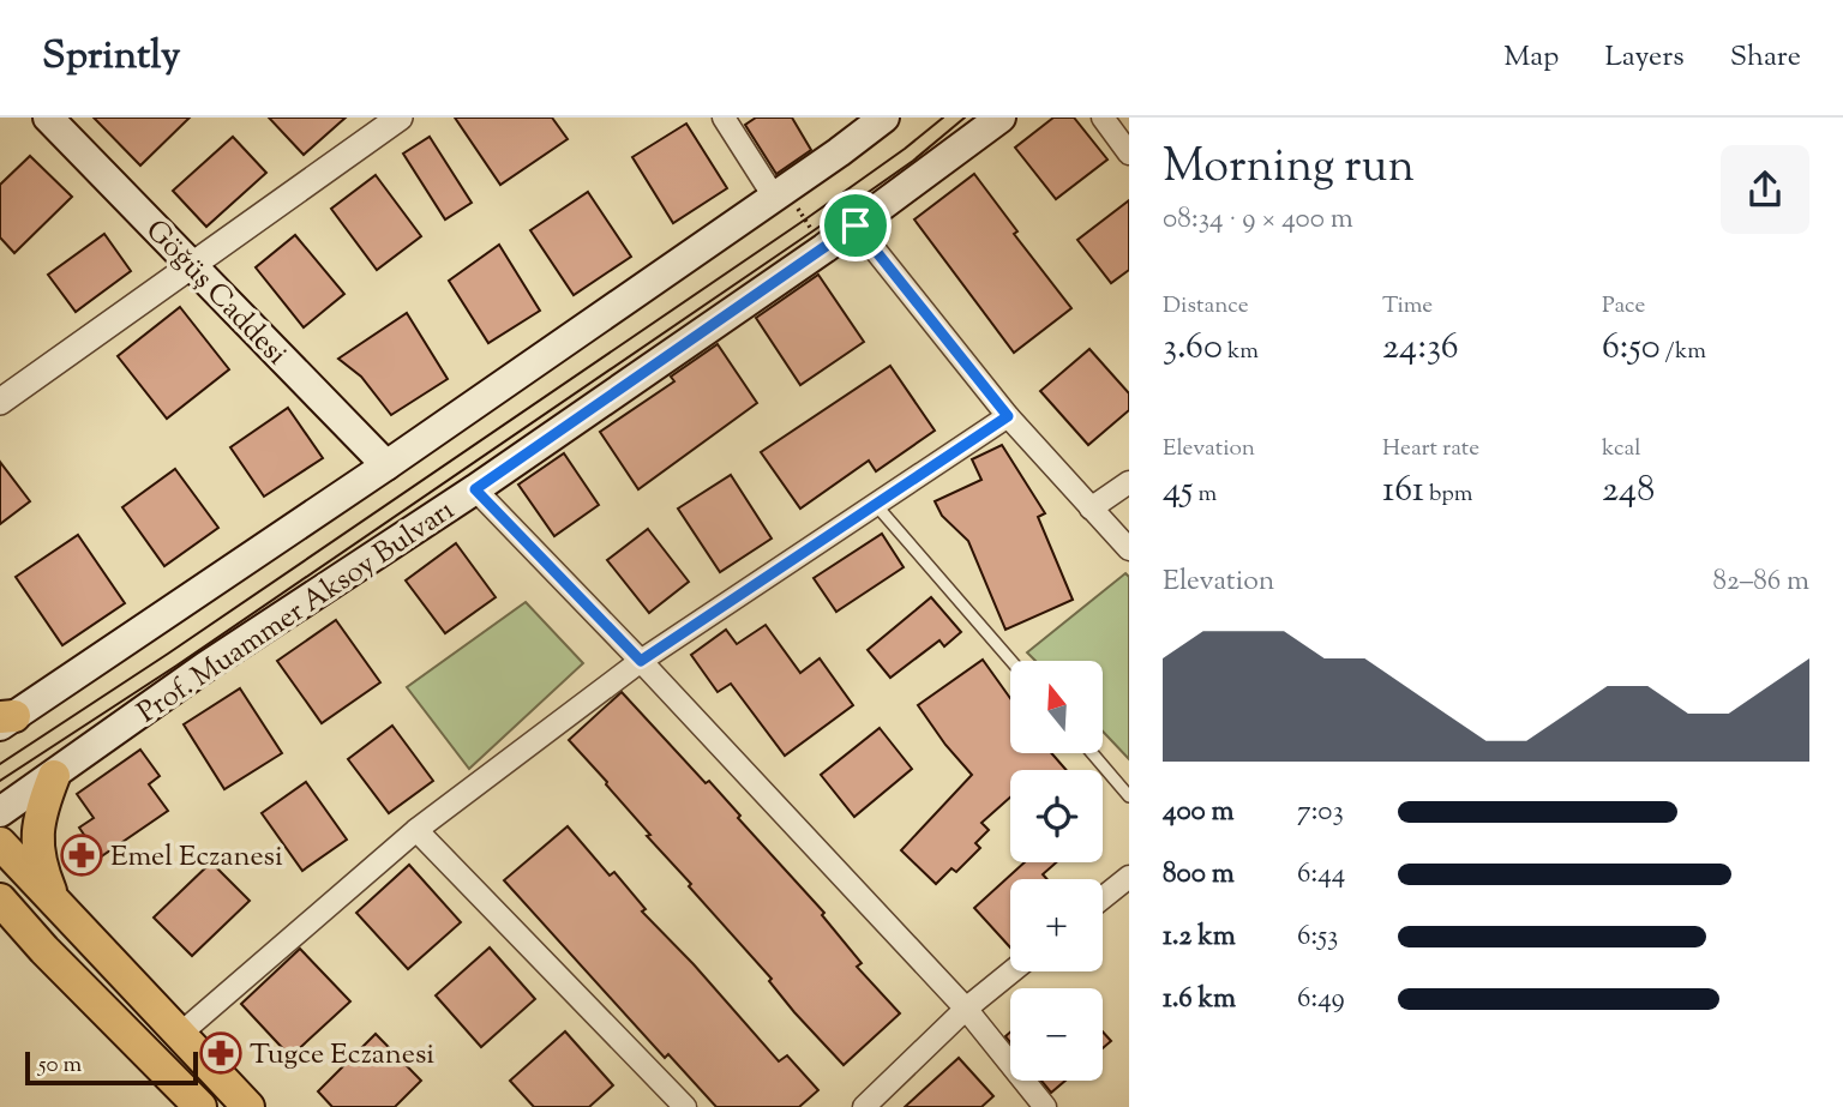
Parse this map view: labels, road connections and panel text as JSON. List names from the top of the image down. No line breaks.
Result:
{"streets":{"main road":["Göğüş Caddesi","Prof. Muammer Aksoy Bulvarı"]},"places":{"pharmacy":["Emel Eczanesi","Tugce Eczanesi"]},"scale_bar":"50 m","north":"top","page":{"header":"Sprintly","nav":["Map","Layers","Share"],"heading":["Morning run","08:34 · 9 × 400 m"],"stats":[["Distance","3.60 km"],["Time","24:36"],["Pace","6:50 /km"],["Elevation","45 m"],["Heart rate","161 bpm"],["kcal","248"]],"chart":["Elevation","82–86 m"],"map_buttons":["+","−"],"list":[{"name":"400 m","note":"7:03"},{"name":"800 m","note":"6:44"},{"name":"1.2 km","note":"6:53"},{"name":"1.6 km","note":"6:49"}],"scale":"50 m"}}
